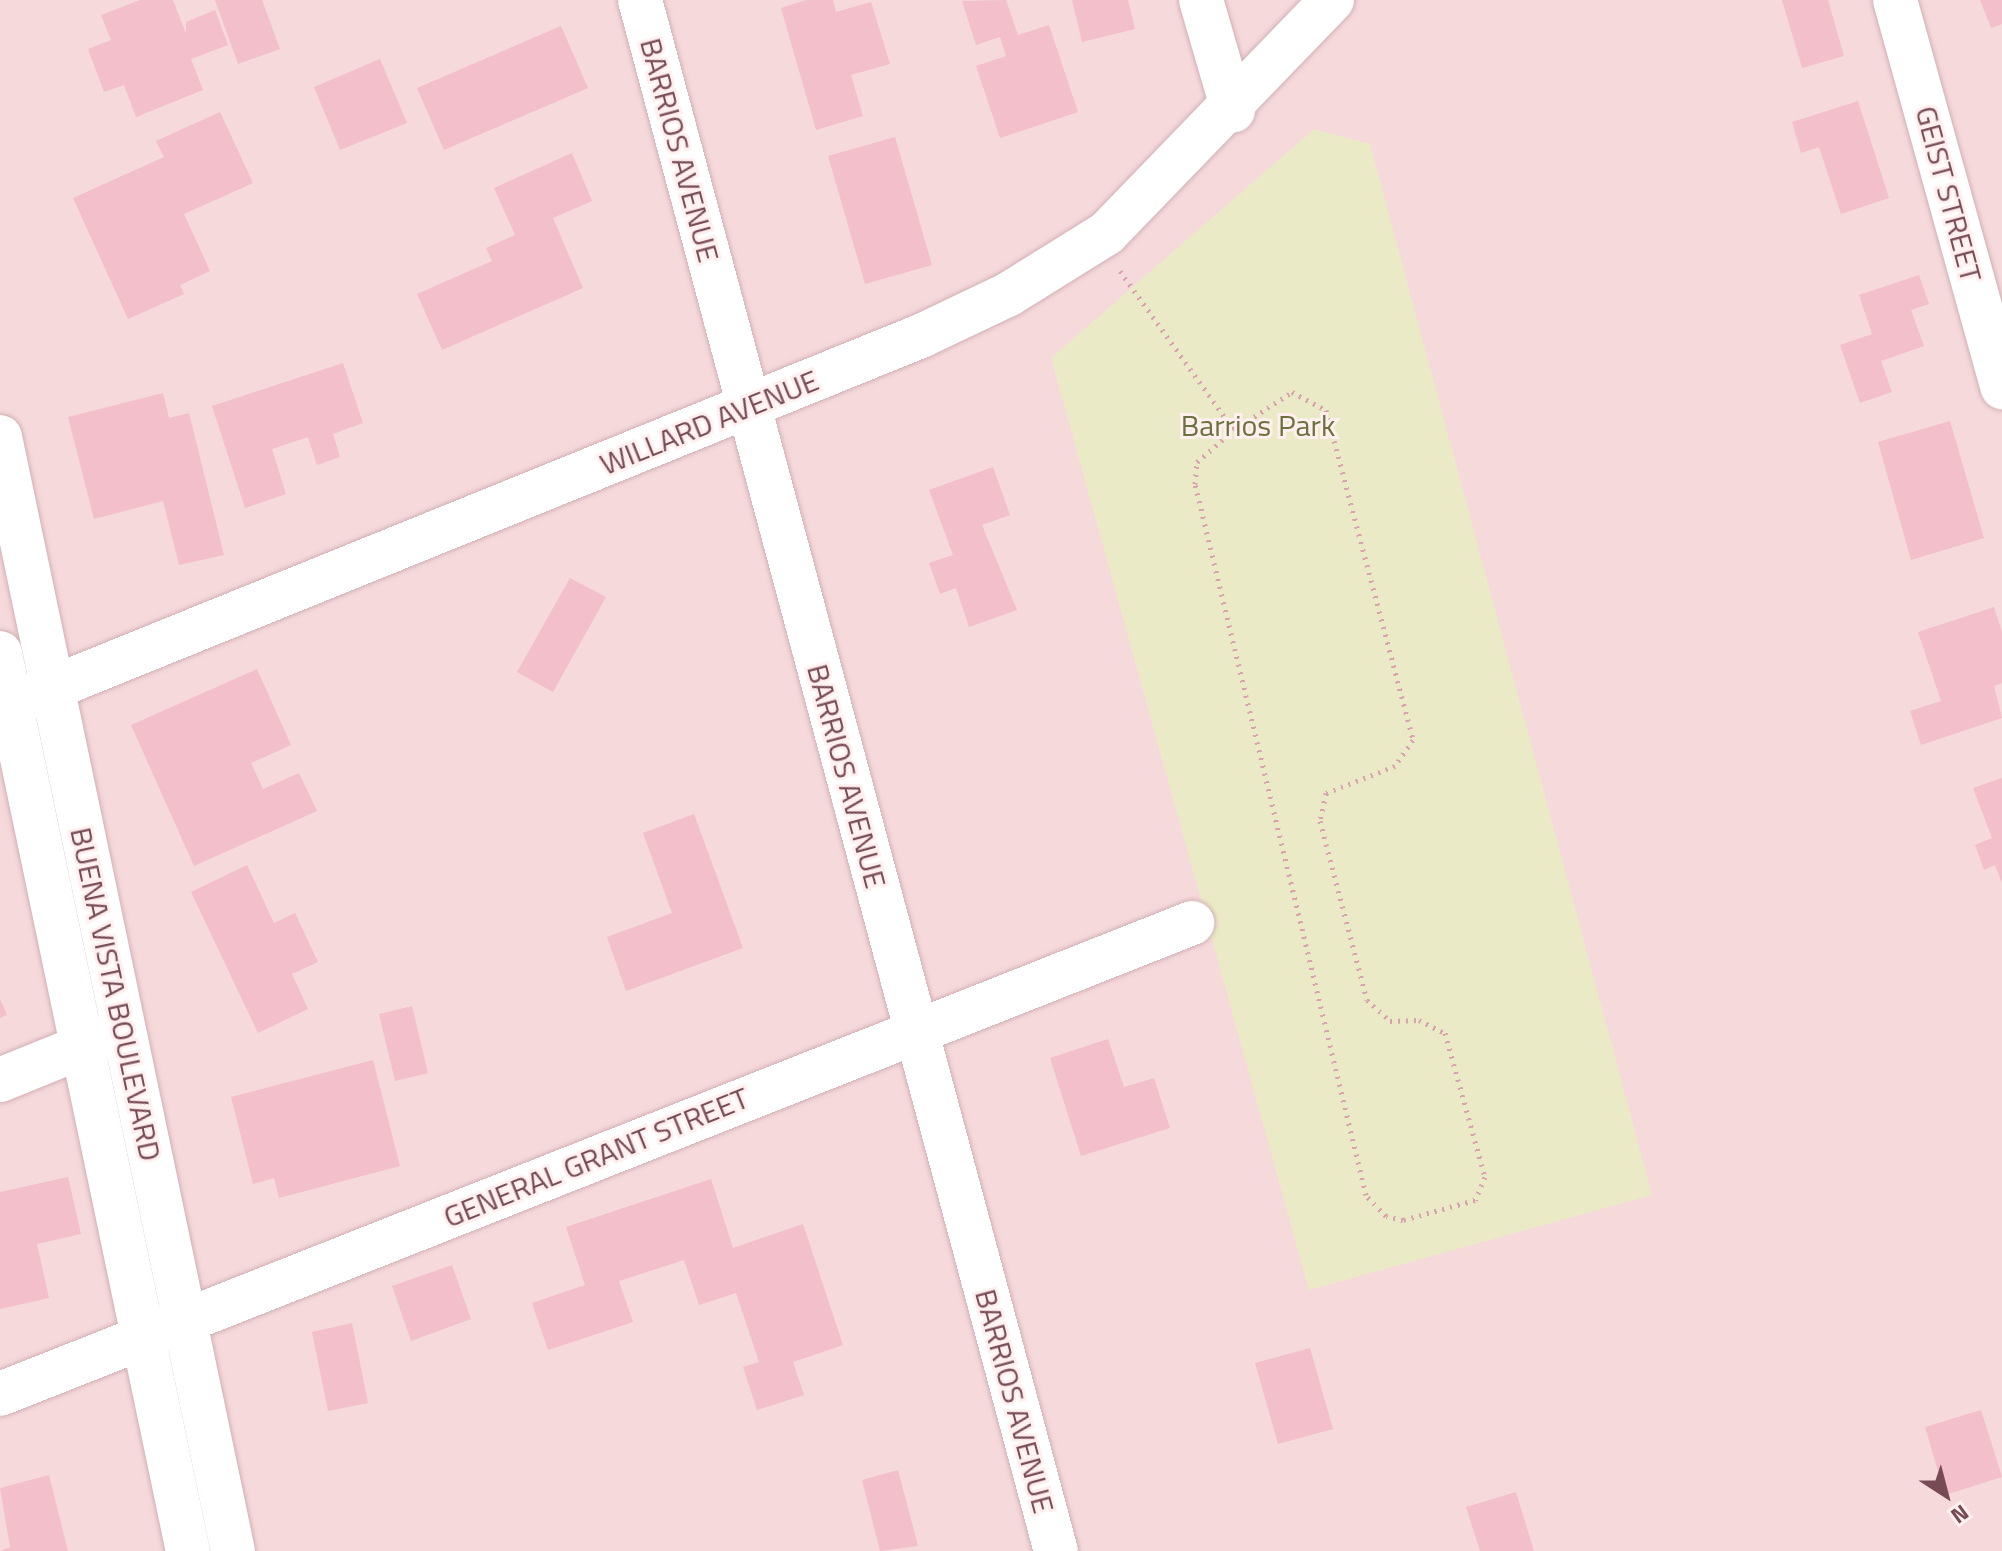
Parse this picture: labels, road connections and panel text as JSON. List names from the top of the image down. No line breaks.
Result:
{"streets":{"street":["BARRIOS AVENUE","GEIST STREET","WILLARD AVENUE","BUENA VISTA BOULEVARD","GENERAL GRANT STREET"]},"crossings":[["BARRIOS AVENUE","WILLARD AVENUE"],["BARRIOS AVENUE","GENERAL GRANT STREET"],["WILLARD AVENUE","BUENA VISTA BOULEVARD"],["BUENA VISTA BOULEVARD","GENERAL GRANT STREET"]],"parks":["Barrios Park"],"north":"bottom right"}
